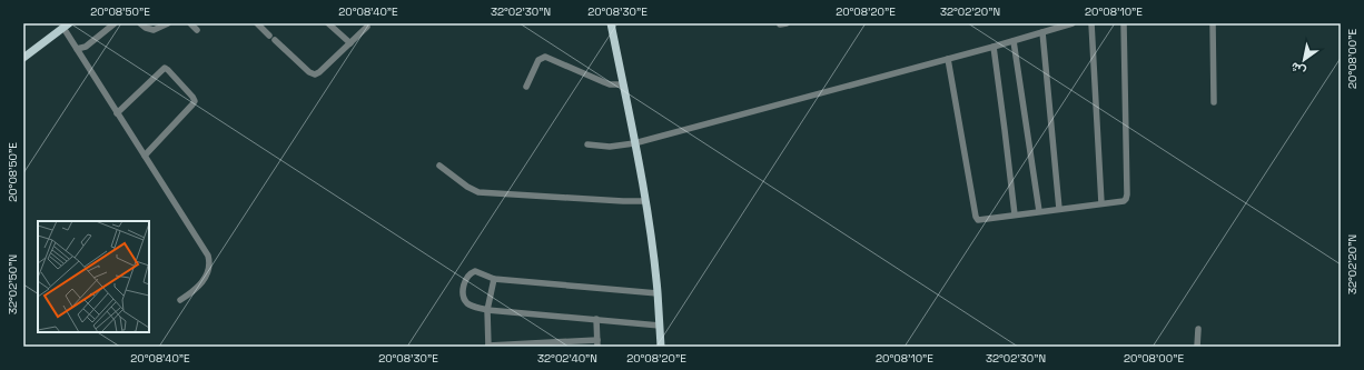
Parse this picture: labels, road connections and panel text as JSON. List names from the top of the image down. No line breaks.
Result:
{"north":"bottom left","coordinates":["20°08'50\"E","20°08'40\"E","32°02'30\"N","20°08'30\"E","20°08'20\"E","32°02'20\"N","20°08'10\"E","20°08'00\"E","32°02'50\"N","32°02'40\"N"]}
